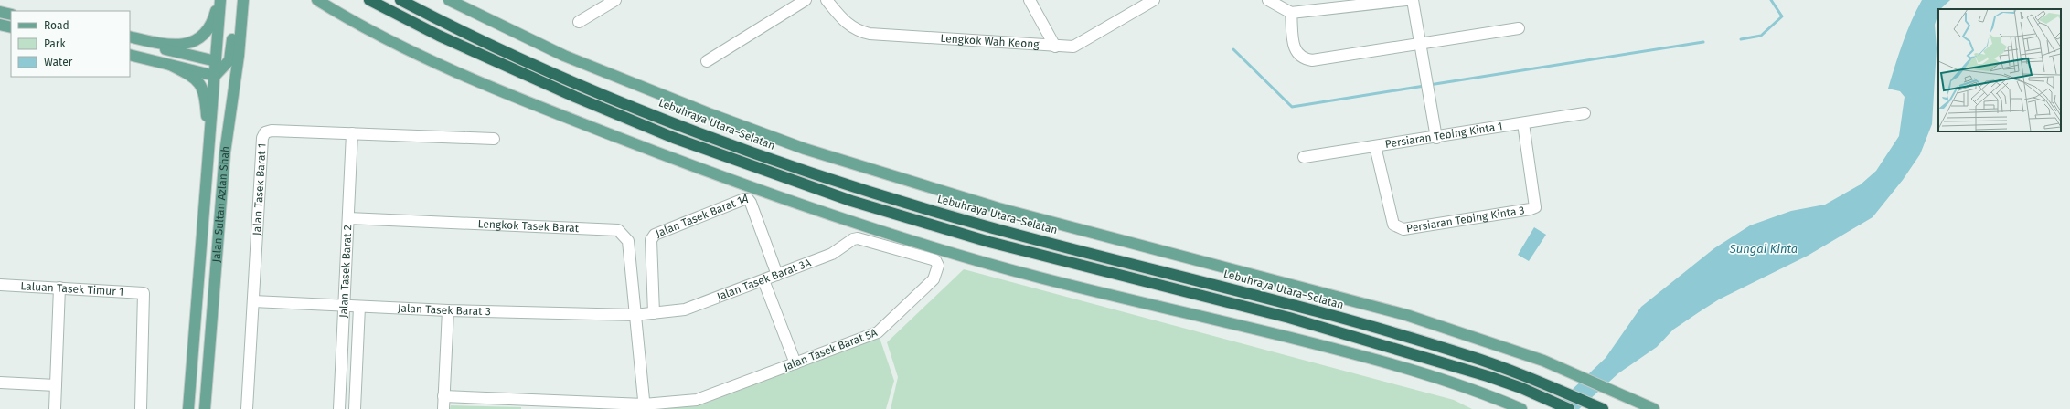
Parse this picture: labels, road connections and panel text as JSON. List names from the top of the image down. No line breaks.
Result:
{"streets":{"highway":["Lebuhraya Utara–Selatan"],"main road":["Jalan Sultan Azlan Shah"],"street":["Lengkok Wah Keong","Persiaran Tebing Kinta 1","Jalan Tasek Barat 1","Persiaran Tebing Kinta 3","Jalan Tasek Barat 1A","Lengkok Tasek Barat","Jalan Tasek Barat 2","Jalan Tasek Barat 3A","Laluan Tasek Timur 1","Jalan Tasek Barat 3","Jalan Tasek Barat 5A"]},"crossings":[["Persiaran Tebing Kinta 1","Persiaran Tebing Kinta 3"],["Jalan Tasek Barat 1","Jalan Tasek Barat 2"],["Jalan Tasek Barat 1","Jalan Tasek Barat 3"],["Jalan Tasek Barat 1A","Jalan Tasek Barat 3A"],["Lengkok Tasek Barat","Jalan Tasek Barat 2"],["Lengkok Tasek Barat","Jalan Tasek Barat 3A"],["Lengkok Tasek Barat","Jalan Tasek Barat 3"],["Lengkok Tasek Barat","Jalan Tasek Barat 5A"],["Jalan Tasek Barat 2","Jalan Tasek Barat 3"],["Jalan Tasek Barat 3A","Jalan Tasek Barat 3"],["Jalan Tasek Barat 3A","Jalan Tasek Barat 5A"]],"water":["Sungai Kinta"],"legend":["Road","Park","Water"]}
